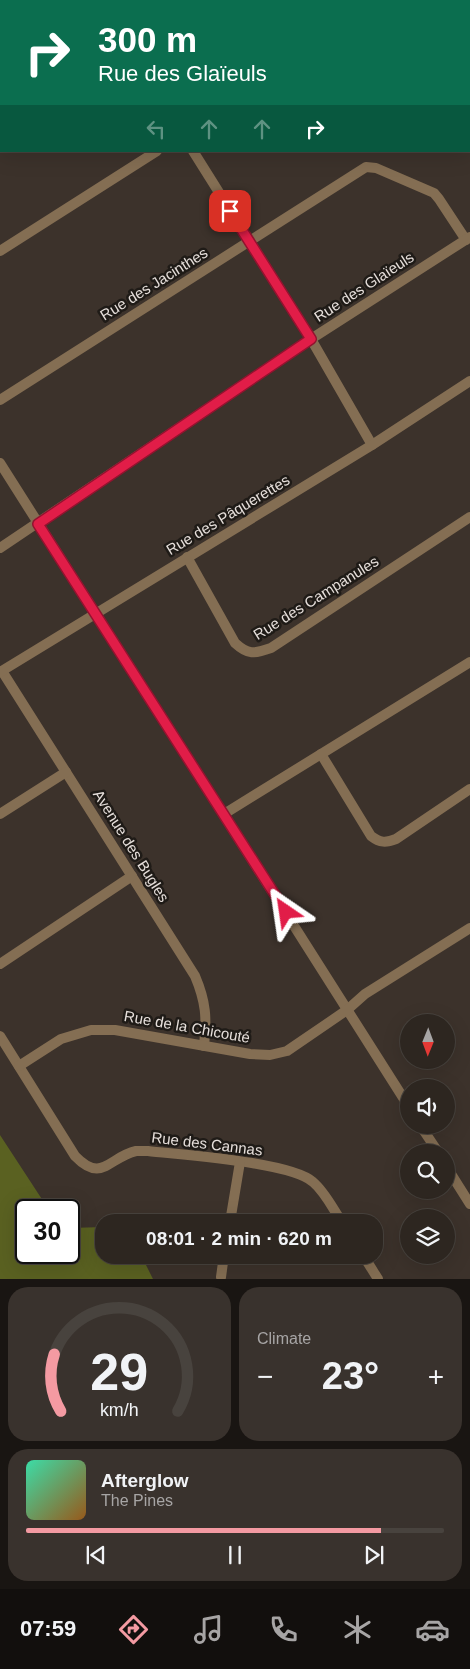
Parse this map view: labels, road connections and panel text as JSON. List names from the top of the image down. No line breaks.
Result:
{"streets":{"street":["Rue des Jacinthes","Rue des Glaïeuls","Rue des Pâquerettes","Rue des Campanules","Avenue des Bugles","Rue de la Chicouté","Rue des Cannas"]},"crossings":[["Rue des Jacinthes","Rue des Glaïeuls"],["Rue des Pâquerettes","Rue des Campanules"],["Rue des Pâquerettes","Avenue des Bugles"],["Avenue des Bugles","Rue de la Chicouté"],["Rue de la Chicouté","Rue des Cannas"]],"north":"bottom","page":{"turn":["300 m","Rue des Glaïeuls"],"limit":"30","trip":"08:01 · 2 min · 620 m","tile":"Climate","heat":["−","23°","+"],"song":["Afterglow","The Pines"],"tabs":"07:59","gauge":["29","km/h"]}}
